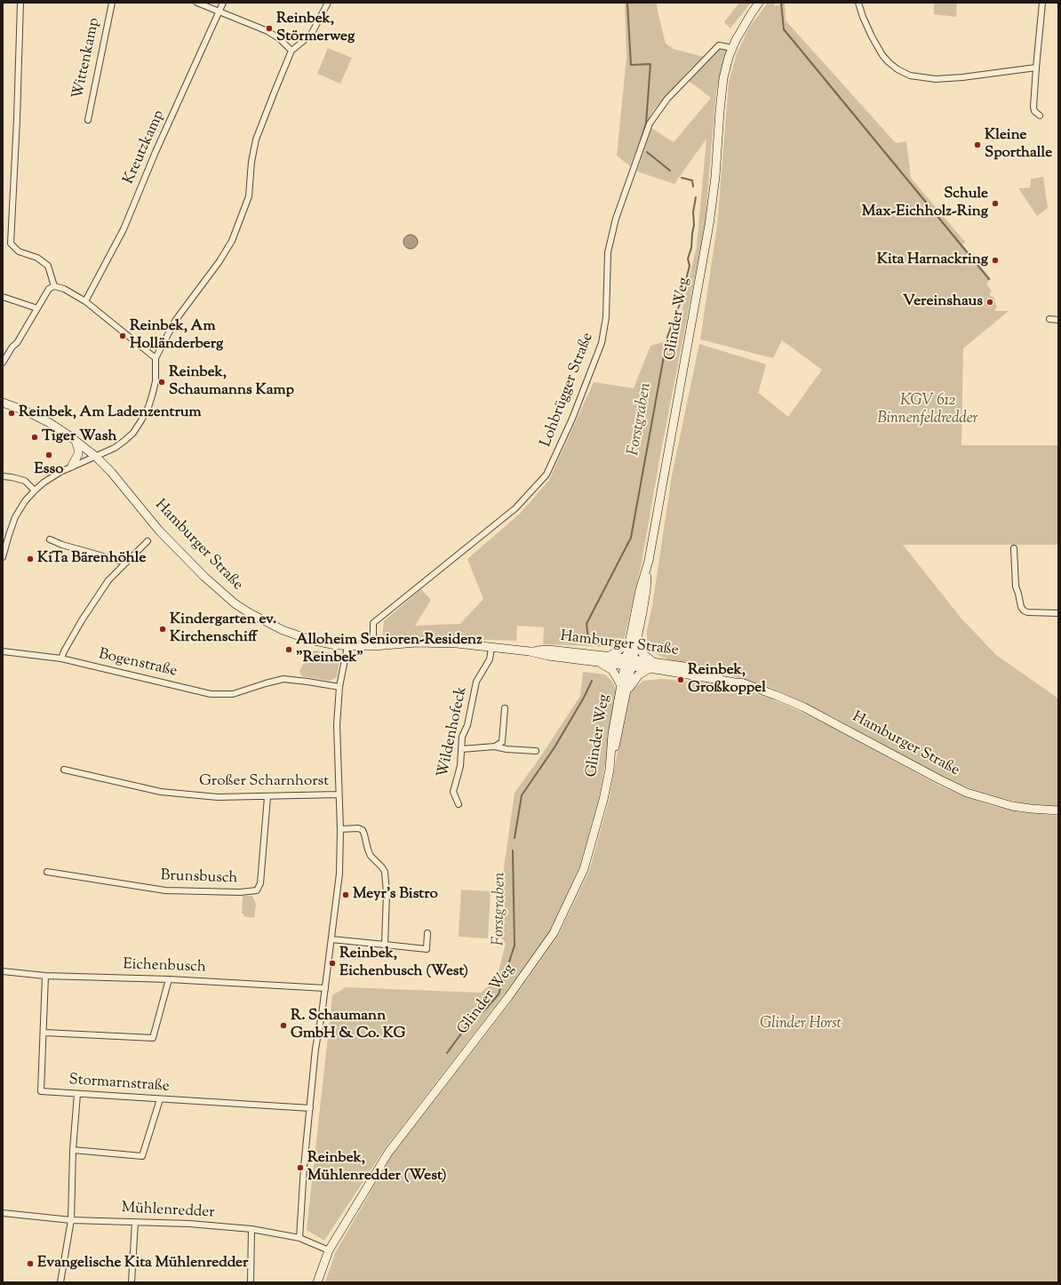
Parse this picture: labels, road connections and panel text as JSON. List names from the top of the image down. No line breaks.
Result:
{"streets":{"main road":["Glinder Weg","Hamburger Straße"],"street":["Wittenkamp","Kreutzkamp","Lohbrügger Straße","Bogenstraße","Wildenhofeck","Großer Scharnhorst","Brunsbusch","Eichenbusch","Stormarnstraße","Mühlenredder"]},"crossings":[["Glinder Weg","Lohbrügger Straße"],["Glinder Weg","Hamburger Straße"],["Glinder Weg","Mühlenredder"],["Lohbrügger Straße","Hamburger Straße"],["Hamburger Straße","Wildenhofeck"],["Großer Scharnhorst","Brunsbusch"],["Eichenbusch","Stormarnstraße"]],"water":["Forstgraben"],"parks":["KGV 612 Binnenfeldredder","Glinder Horst"],"places":["Reinbek, Störmerweg","Kleine Sporthalle","Schule Max-Eichholz-Ring","Kita Harnackring","Vereinshaus","Reinbek, Am Holländerberg","Reinbek, Schaumanns Kamp","Reinbek, Am Ladenzentrum","Tiger Wash","Esso","KiTa Bärenhöhle","Kindergarten ev. Kirchenschiff","Alloheim Senioren-Residenz \"Reinbek\"","Reinbek, Großkoppel","Meyr's Bistro","Reinbek, Eichenbusch (West)","R. Schaumann GmbH & Co. KG","Reinbek, Mühlenredder (West)","Evangelische Kita Mühlenredder"]}
